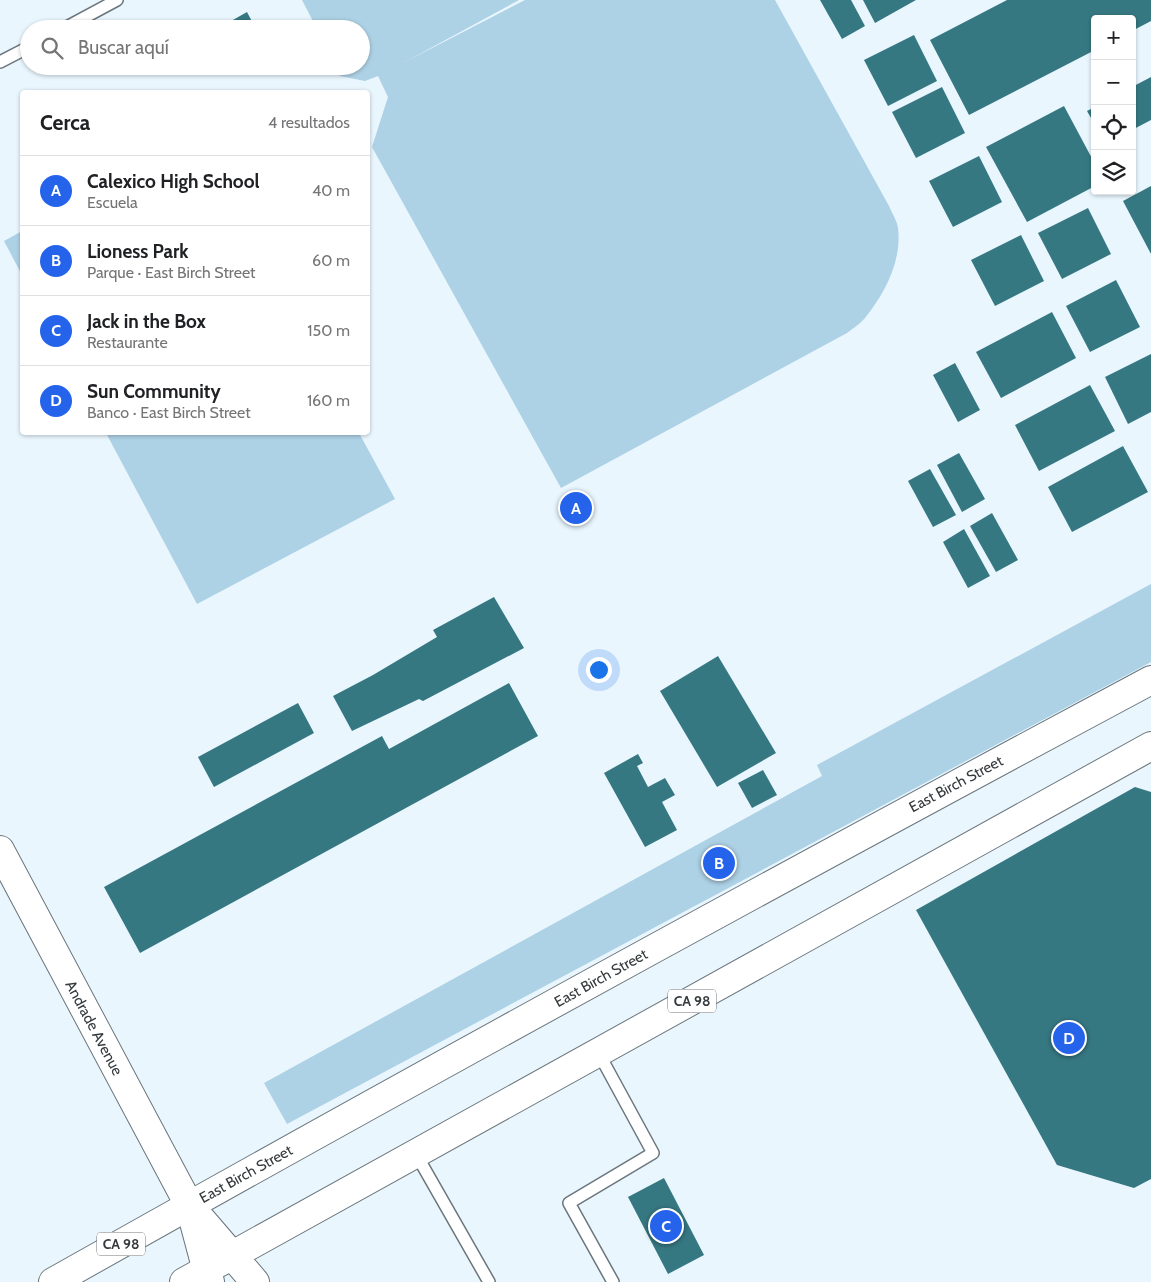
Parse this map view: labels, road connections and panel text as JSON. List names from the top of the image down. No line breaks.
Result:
{"streets":{"main road":["East Birch Street","CA 98","Andrade Avenue"]},"crossings":[["East Birch Street","Andrade Avenue"]],"page":{"map_buttons":["+","−"],"search":"Buscar aquí","heading":["Cerca","4 resultados"],"list":[{"mark":"A","name":"Calexico High School","note":"Escuela","value":"40 m"},{"mark":"B","name":"Lioness Park","note":"Parque · East Birch Street","value":"60 m"},{"mark":"C","name":"Jack in the Box","note":"Restaurante","value":"150 m"},{"mark":"D","name":"Sun Community","note":"Banco · East Birch Street","value":"160 m"}],"pins":["A","B","D","C"]}}
